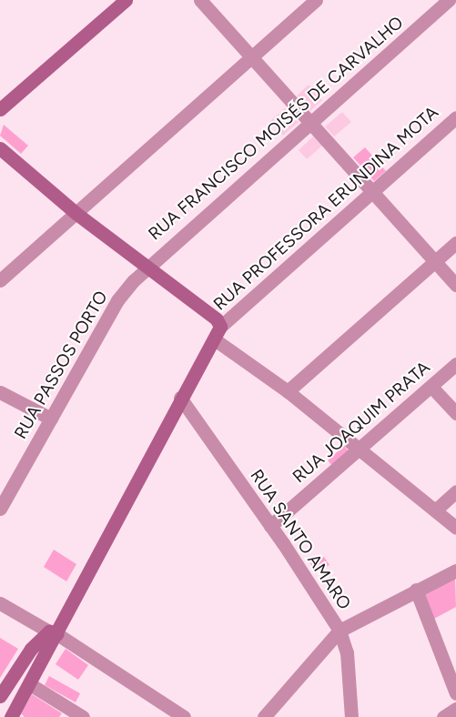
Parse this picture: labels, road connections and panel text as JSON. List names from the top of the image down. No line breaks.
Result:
{"streets":{"street":["RUA FRANCISCO MOISÉS DE CARVALHO","RUA PROFESSORA ERUNDINA MOTA","RUA PASSOS PORTO","RUA JOAQUIM PRATA","RUA SANTO AMARO"]},"crossings":[["RUA FRANCISCO MOISÉS DE CARVALHO","RUA PASSOS PORTO"],["RUA JOAQUIM PRATA","RUA SANTO AMARO"]]}
